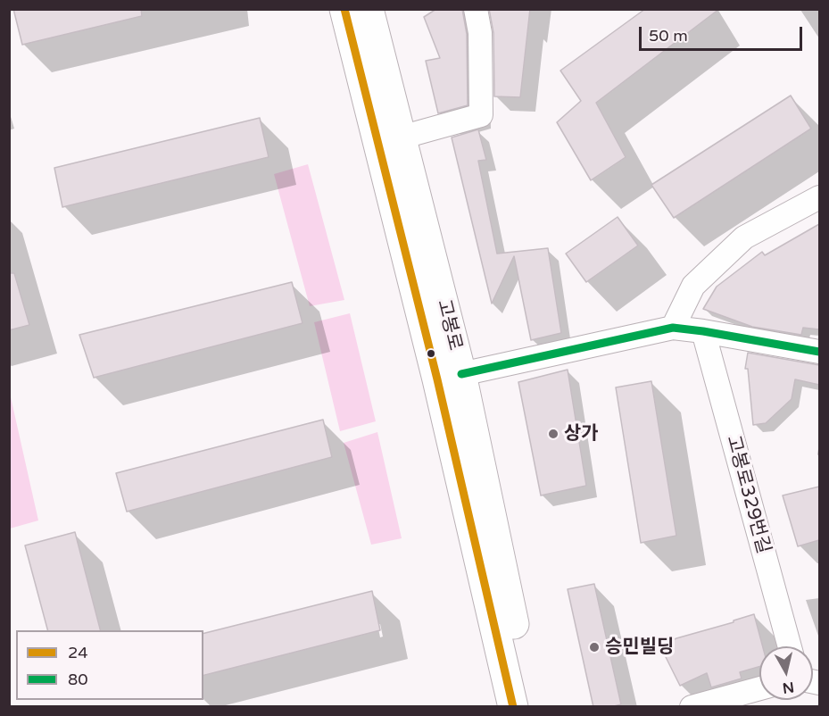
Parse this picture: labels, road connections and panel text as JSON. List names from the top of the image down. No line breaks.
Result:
{"streets":{"main road":["고봉로"],"street":["고봉로329번길"]},"places":["상가","승민빌딩"],"lines":["transit line 24","transit line 80"],"legend":["24","80"],"scale_bar":"50 m","north":"bottom"}
